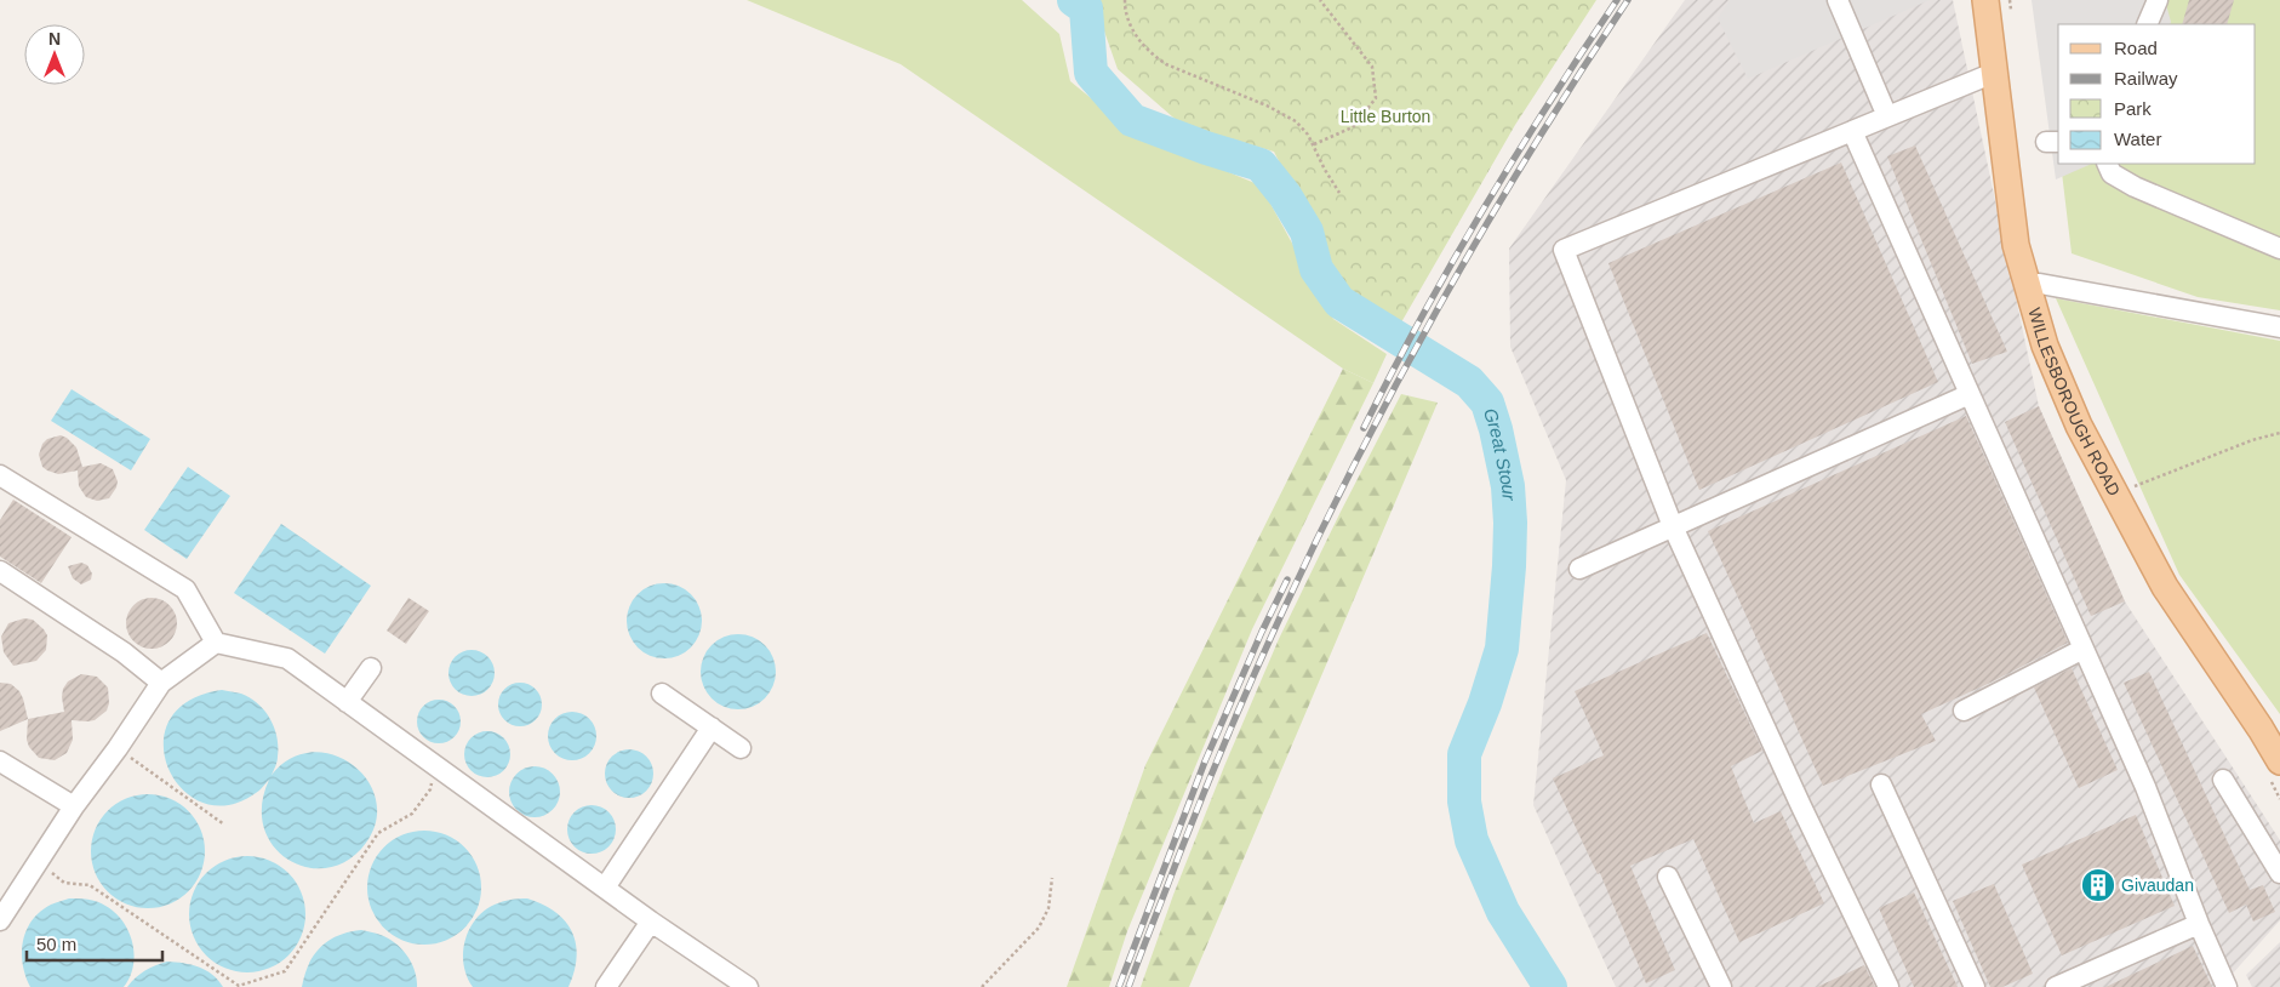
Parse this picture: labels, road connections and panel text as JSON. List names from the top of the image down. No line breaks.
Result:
{"streets":{"main road":["WILLESBOROUGH ROAD"]},"water":["Great Stour"],"parks":["Little Burton"],"places":{"building":["Givaudan"]},"legend":["Road","Railway","Park","Water"],"scale_bar":"50 m","north":"top"}
